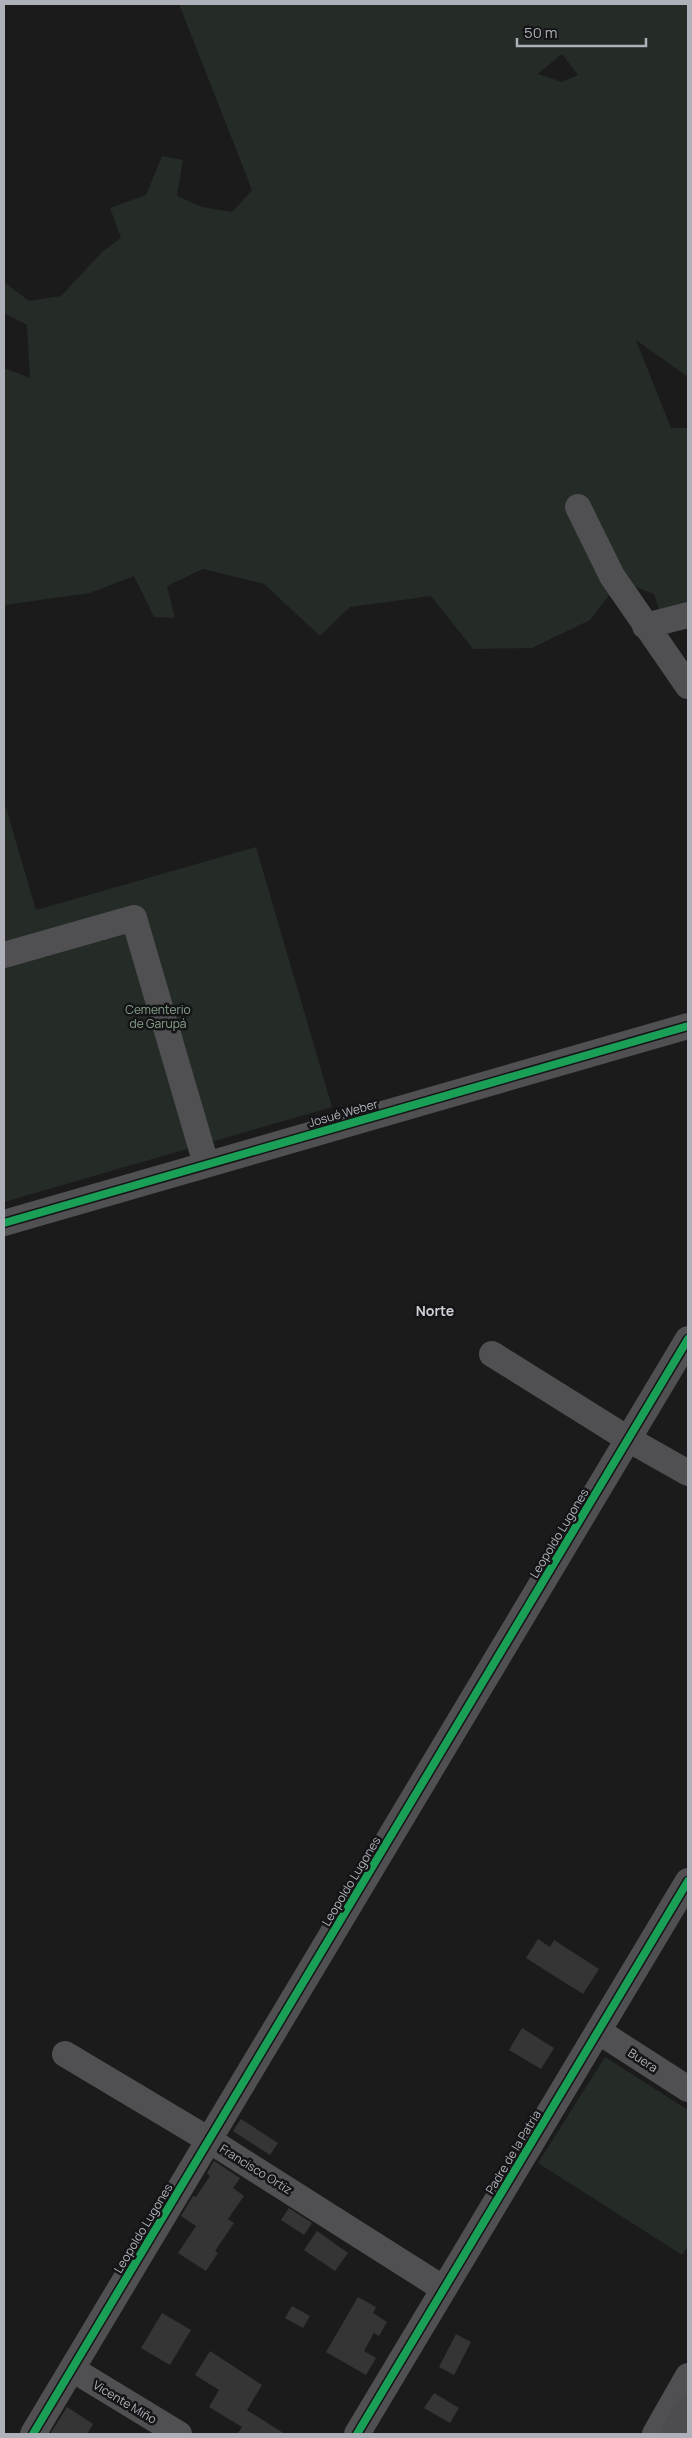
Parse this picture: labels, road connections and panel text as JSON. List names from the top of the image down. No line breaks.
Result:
{"streets":{"street":["Josué Weber","Leopoldo Lugones","Buera","Padre de la Patria","Francisco Ortiz","Vicente Miño"]},"crossings":[["Leopoldo Lugones","Francisco Ortiz"],["Leopoldo Lugones","Vicente Miño"],["Buera","Padre de la Patria"],["Padre de la Patria","Francisco Ortiz"]],"districts":["Norte"],"parks":["Cementerio de Garupá"],"scale_bar":"50 m"}
